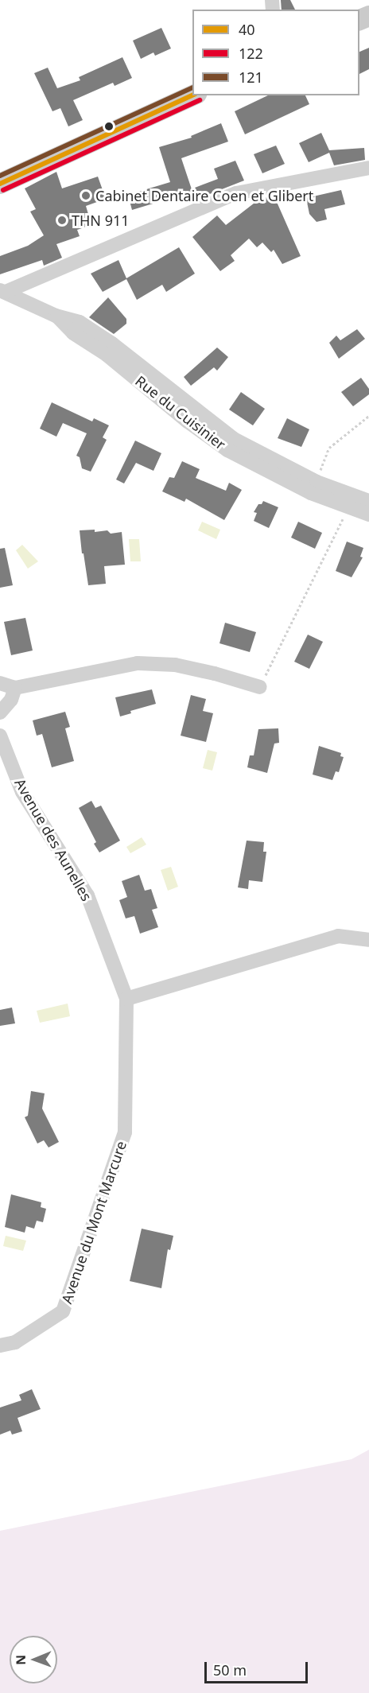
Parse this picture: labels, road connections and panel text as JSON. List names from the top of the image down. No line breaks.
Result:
{"streets":{"street":["Rue du Cuisinier","Avenue des Aunelles","Avenue du Mont Marcure"]},"crossings":[["Avenue des Aunelles","Avenue du Mont Marcure"]],"places":["Cabinet Dentaire Coen et Glibert","THN 911"],"lines":["transit line 121","transit line 40","transit line 122"],"legend":["40","122","121"],"scale_bar":"50 m","north":"left"}
